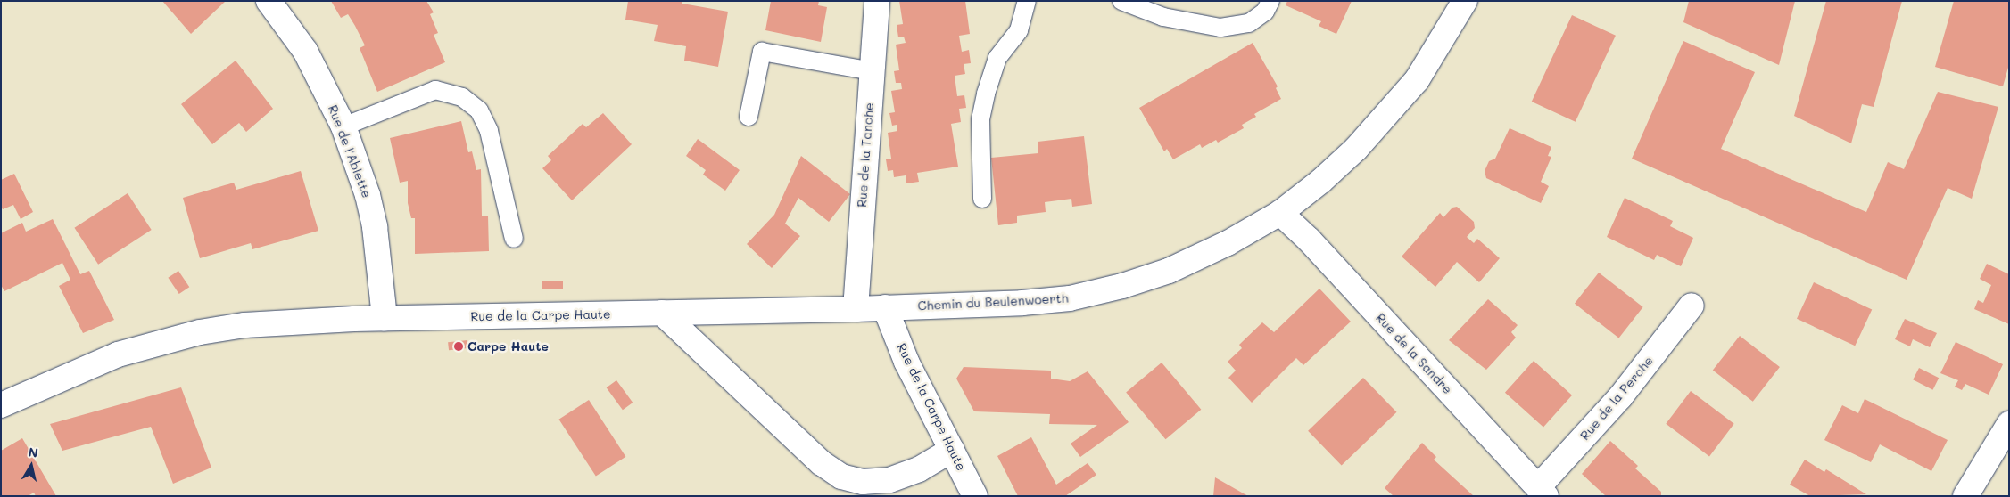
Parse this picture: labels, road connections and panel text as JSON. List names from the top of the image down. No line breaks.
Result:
{"streets":{"street":["Rue de l'Ablette","Rue de la Tanche","Chemin du Beulenwoerth","Rue de la Carpe Haute","Rue de la Sandre","Rue de la Perche"]},"crossings":[["Rue de l'Ablette","Rue de la Carpe Haute"],["Rue de la Tanche","Rue de la Carpe Haute"],["Chemin du Beulenwoerth","Rue de la Carpe Haute"],["Chemin du Beulenwoerth","Rue de la Sandre"],["Rue de la Sandre","Rue de la Perche"]],"places":["Carpe Haute"],"north":"top"}
